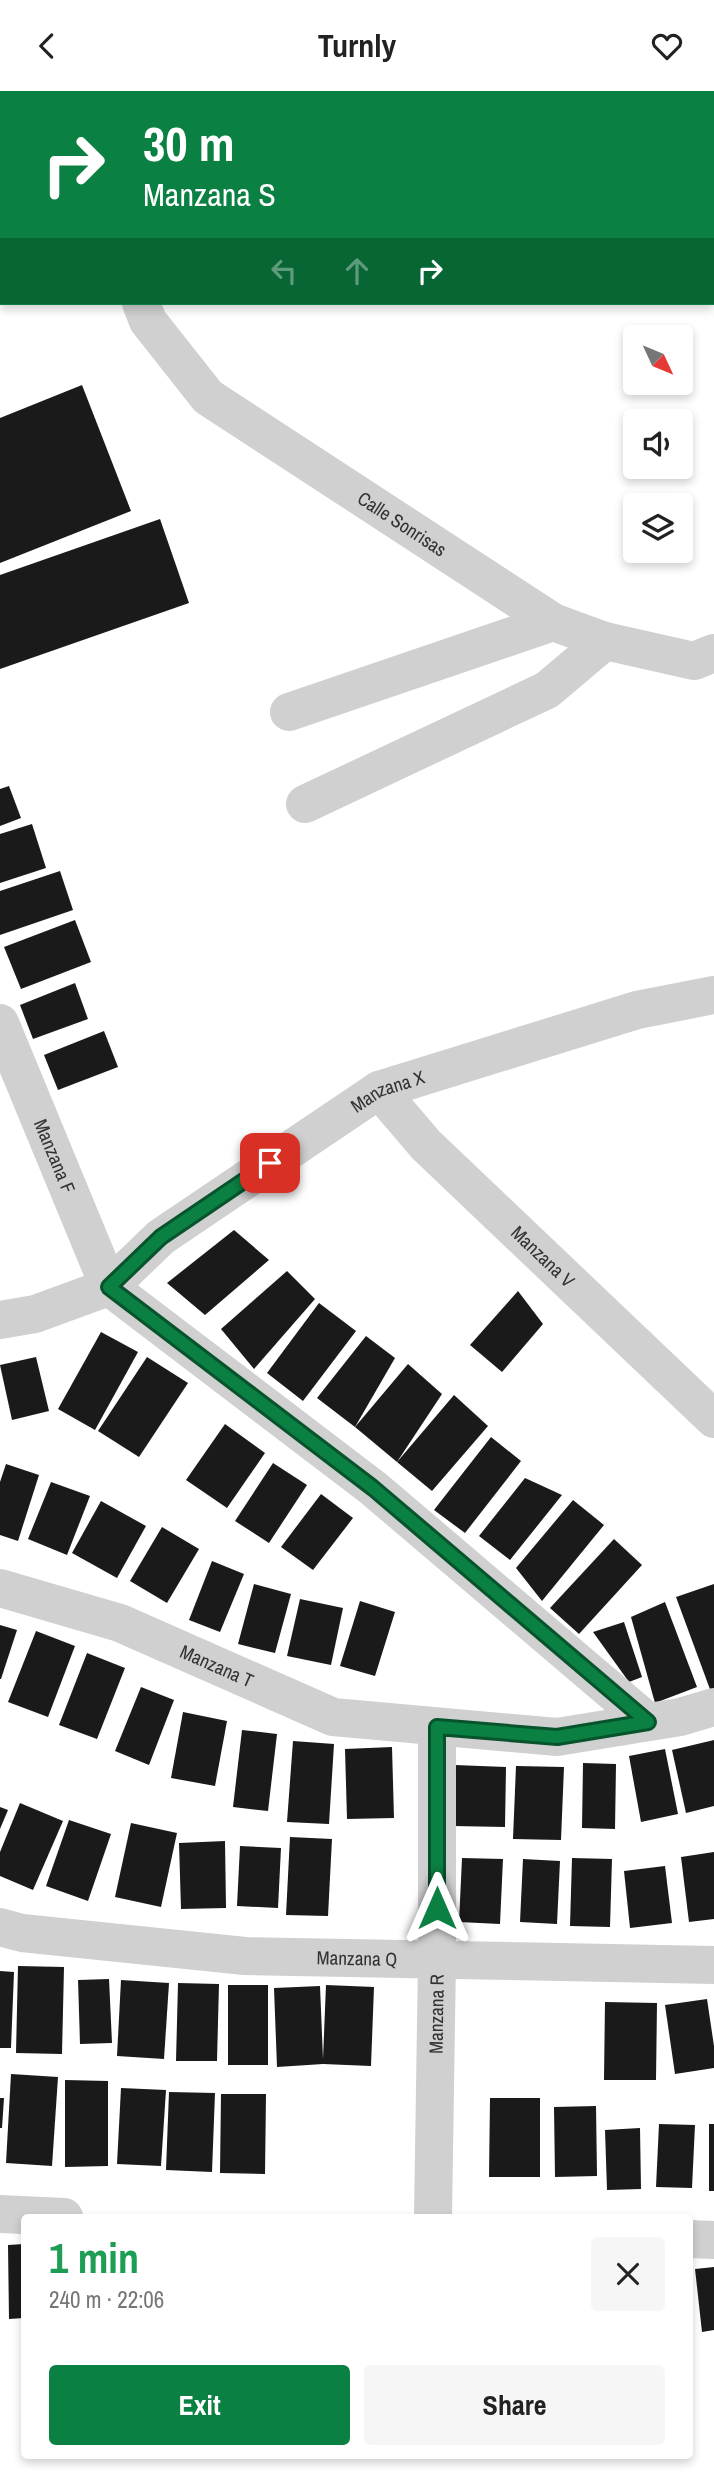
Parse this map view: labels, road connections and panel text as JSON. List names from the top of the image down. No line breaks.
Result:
{"streets":{"street":["Calle Sonrisas","Manzana X","Manzana F","Manzana V","Manzana T","Manzana Q","Manzana R"]},"crossings":[["Manzana X","Manzana F"],["Manzana X","Manzana V"],["Manzana T","Manzana R"],["Manzana Q","Manzana R"]],"north":"bottom right","page":{"header":"Turnly","turn":["30 m","Manzana S"],"heading":["1 min","240 m · 22:06"],"buttons":["Exit","Share"]}}
